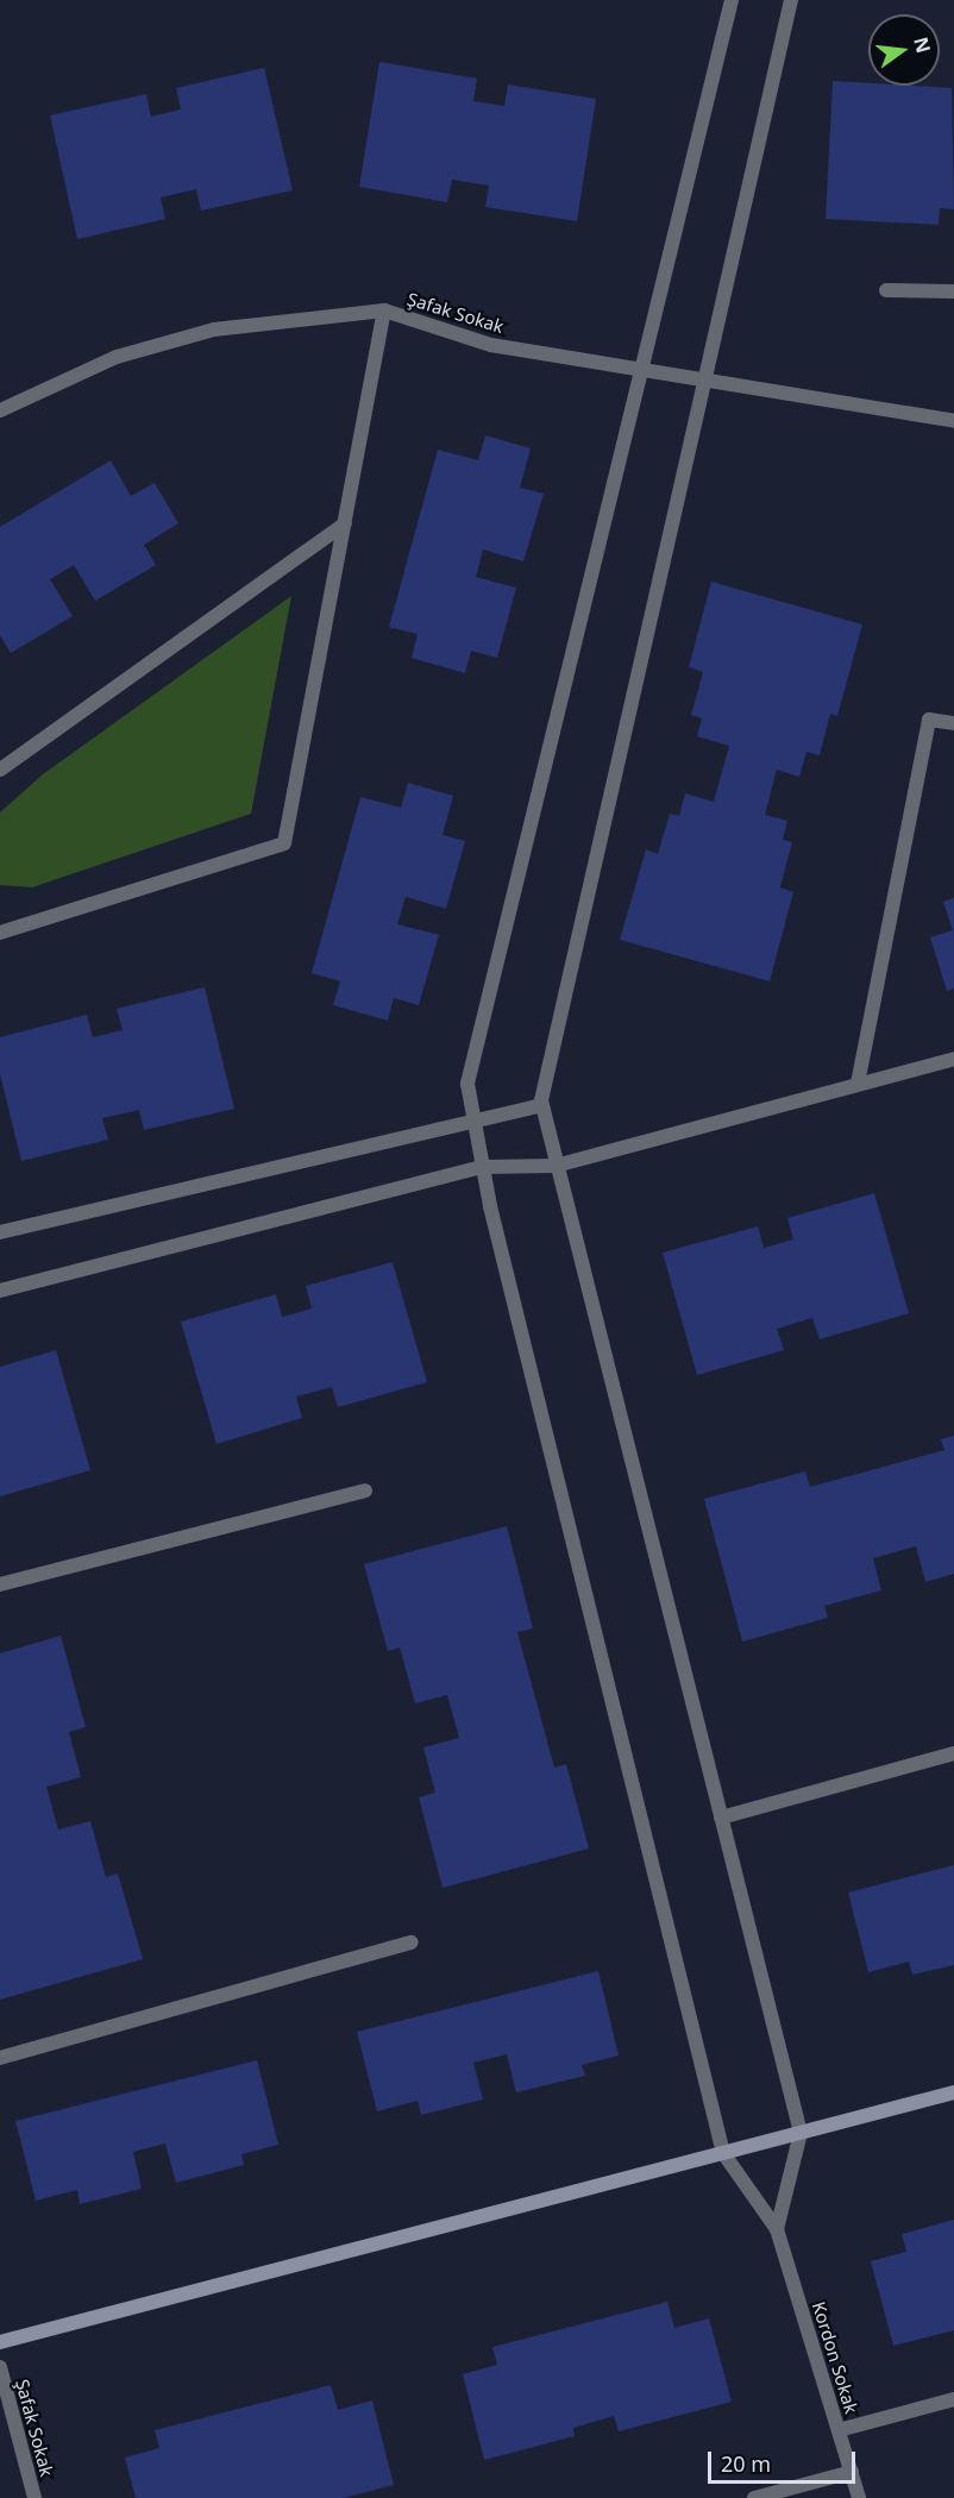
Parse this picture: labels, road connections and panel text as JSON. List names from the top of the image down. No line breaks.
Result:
{"streets":{"street":["Şafak Sokak","Kordon Sokak"]},"scale_bar":"20 m","north":"right"}
